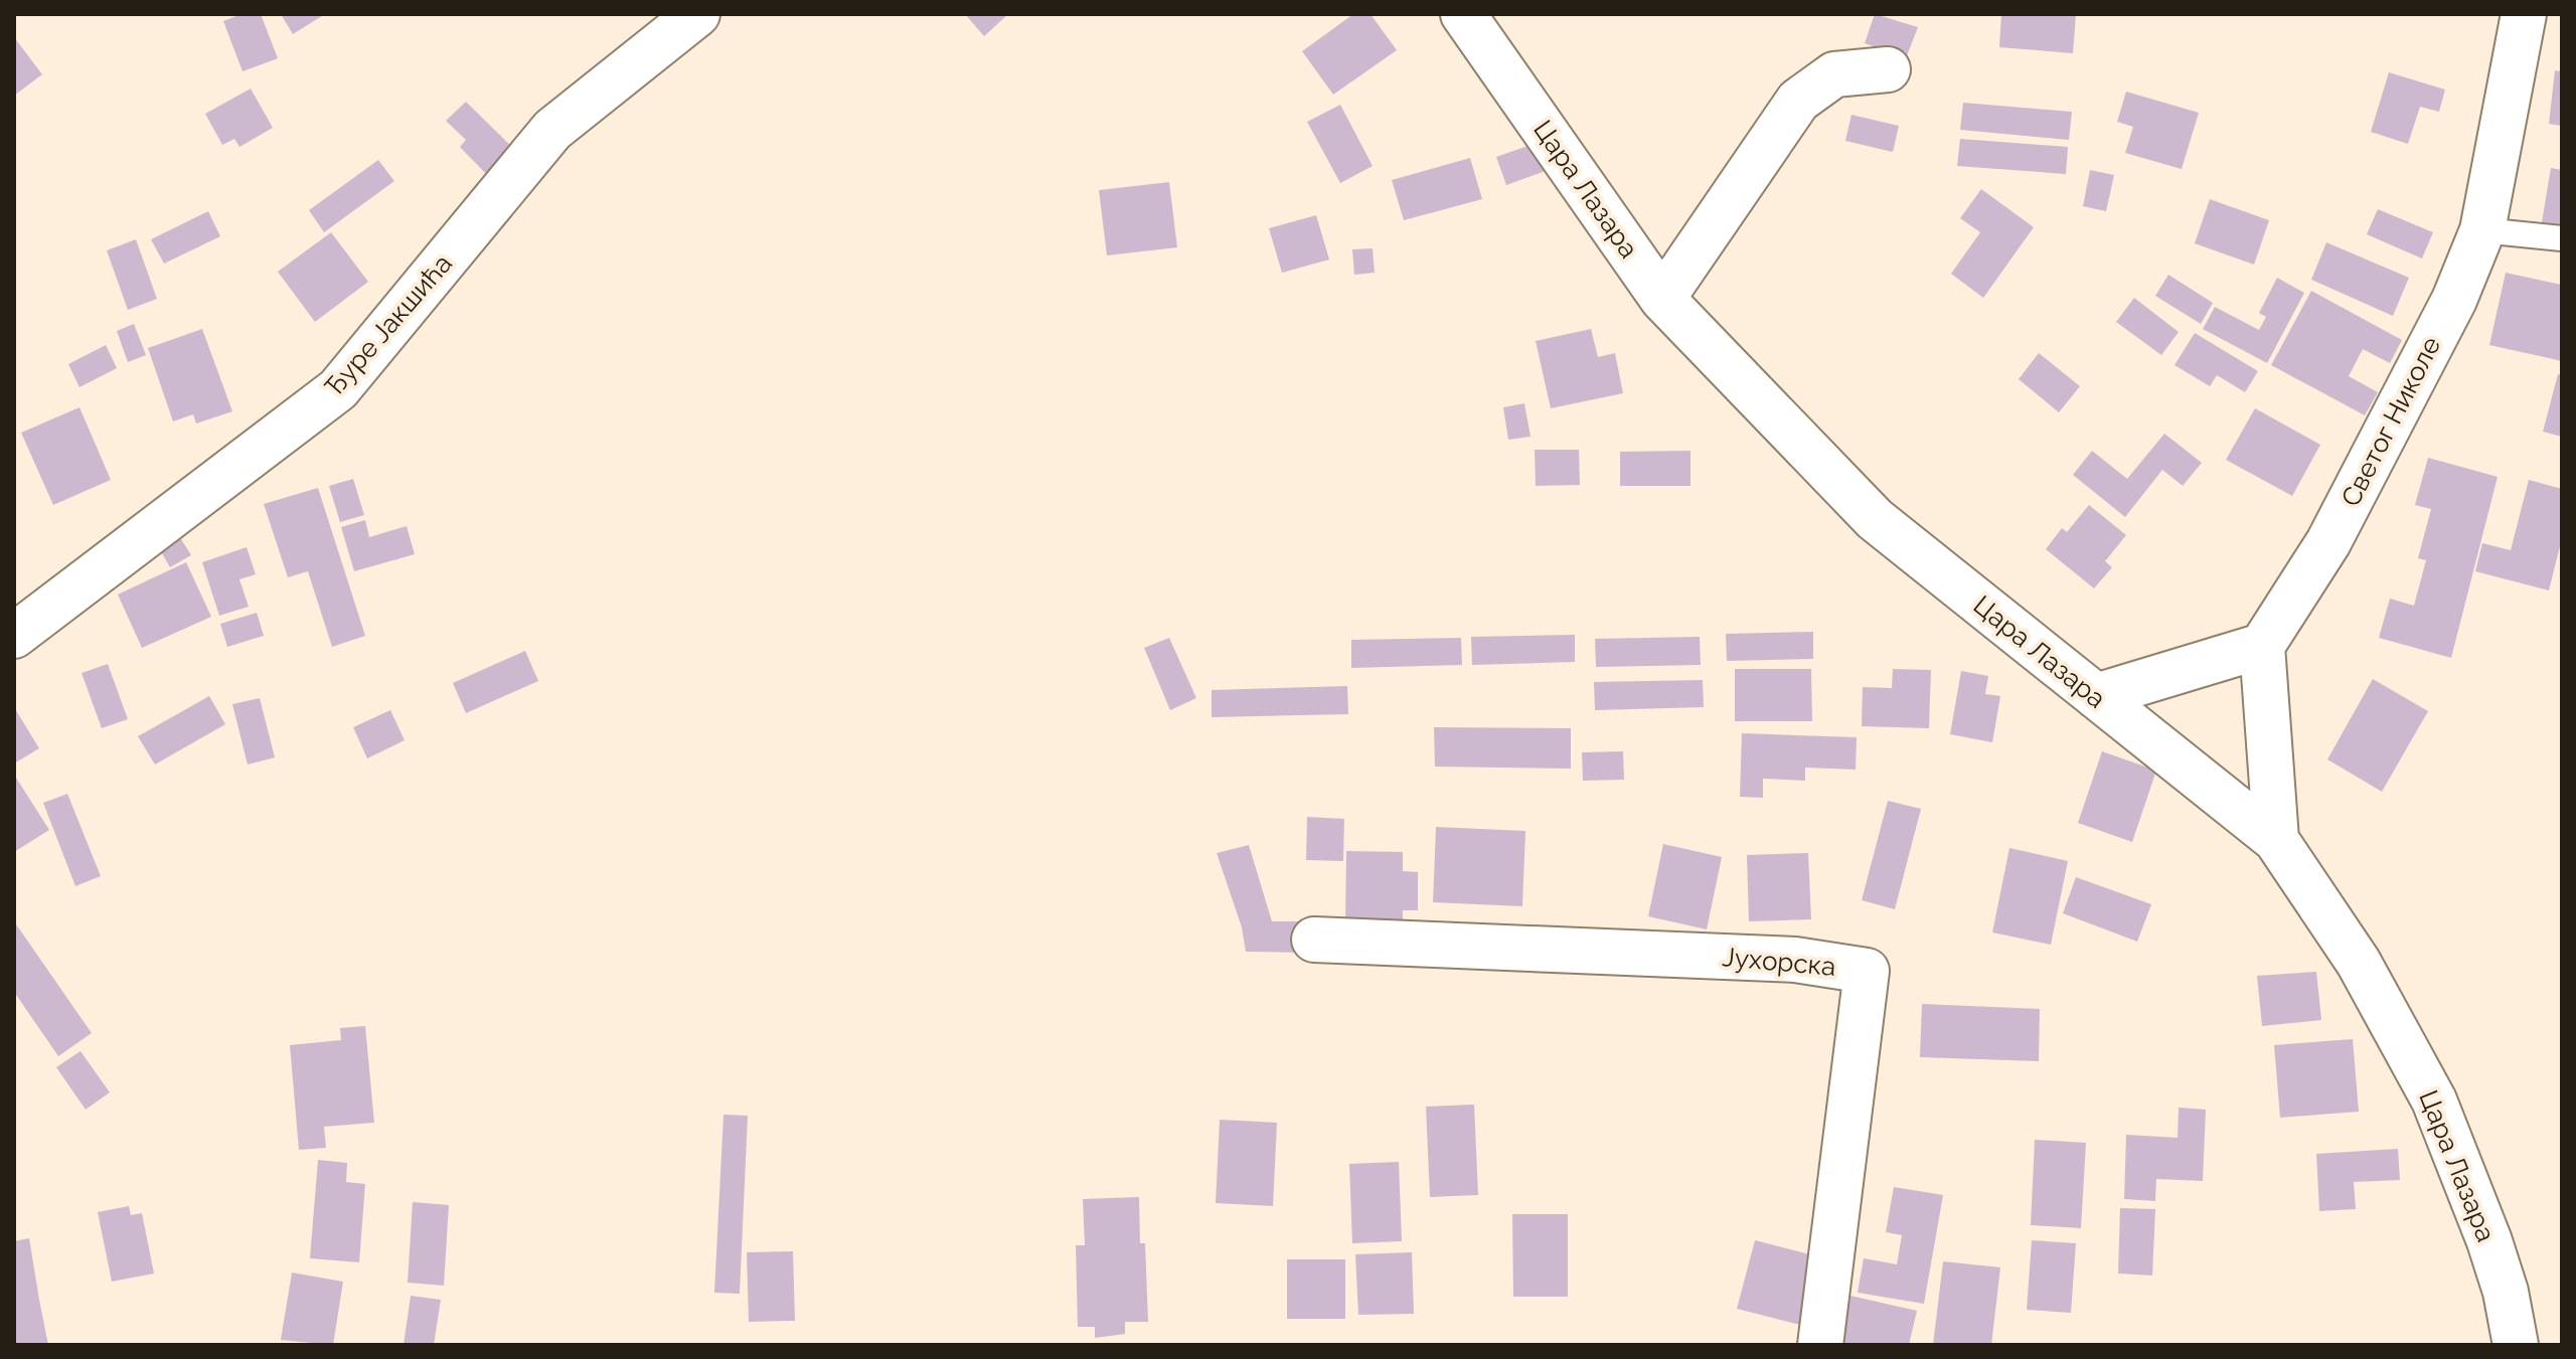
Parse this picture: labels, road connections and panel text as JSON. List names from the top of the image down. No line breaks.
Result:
{"streets":{"street":["Цара Лазара","Ђуре Јакшића","Светог Николе","Јухорска"]}}
